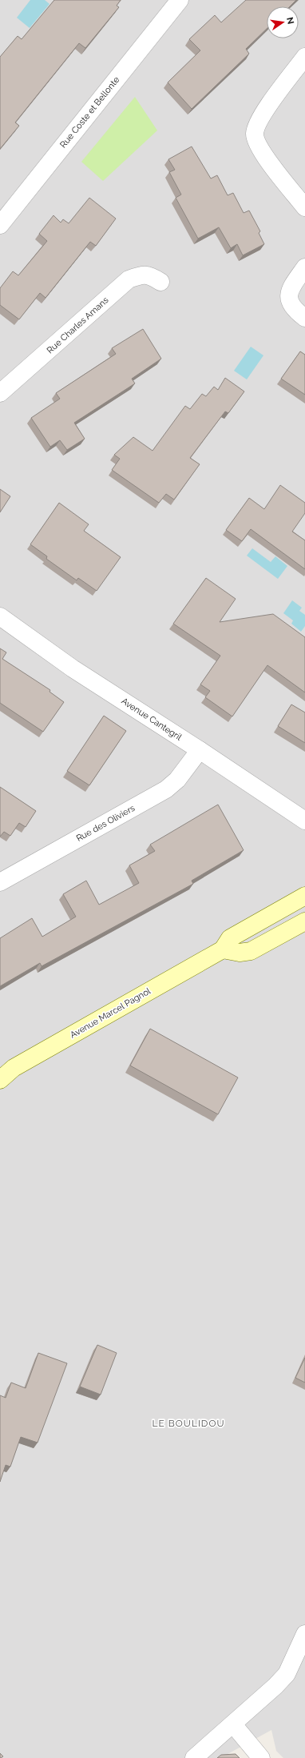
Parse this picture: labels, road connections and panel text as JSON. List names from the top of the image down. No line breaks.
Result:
{"streets":{"main road":["Avenue Marcel Pagnol"],"street":["Rue Coste et Bellonte","Rue Charles Amans","Avenue Cantegril","Rue des Oliviers"]},"crossings":[["Avenue Cantegril","Rue des Oliviers"]],"districts":["LE BOULIDOU"],"north":"right"}
